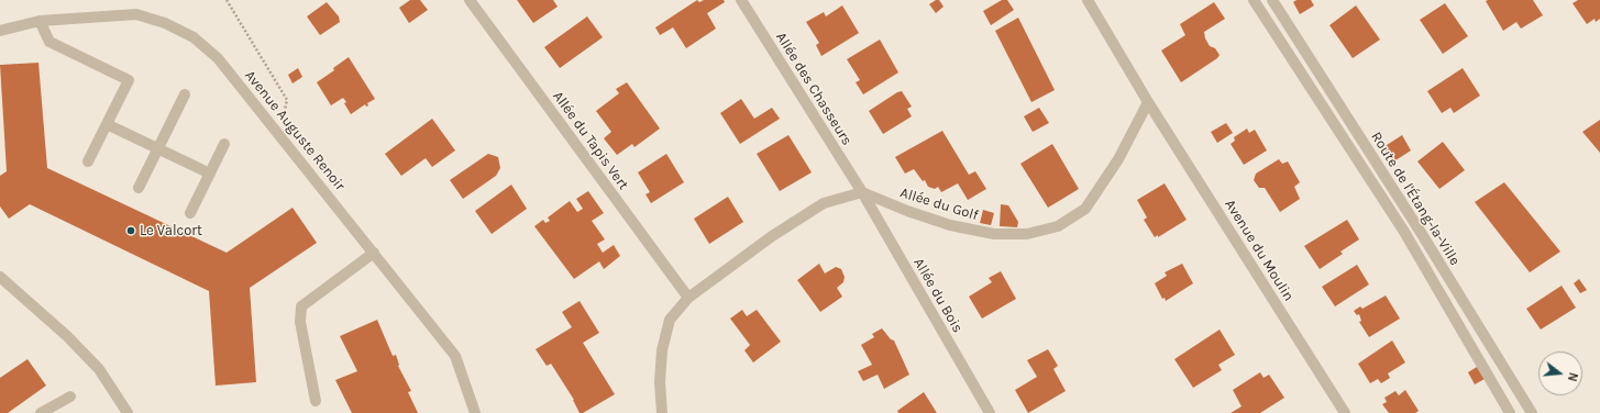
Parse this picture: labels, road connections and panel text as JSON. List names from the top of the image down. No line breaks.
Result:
{"streets":{"street":["Allée des Chasseurs","Avenue Auguste Renoir","Allée du Tapis Vert","Route de l'Étang-la-Ville","Allée du Golf","Avenue du Moulin","Allée du Bois"]},"crossings":[["Allée des Chasseurs","Allée du Golf"],["Allée des Chasseurs","Allée du Bois"],["Allée du Golf","Avenue du Moulin"],["Allée du Golf","Allée du Bois"]],"places":["Le Valcort"],"north":"right"}
